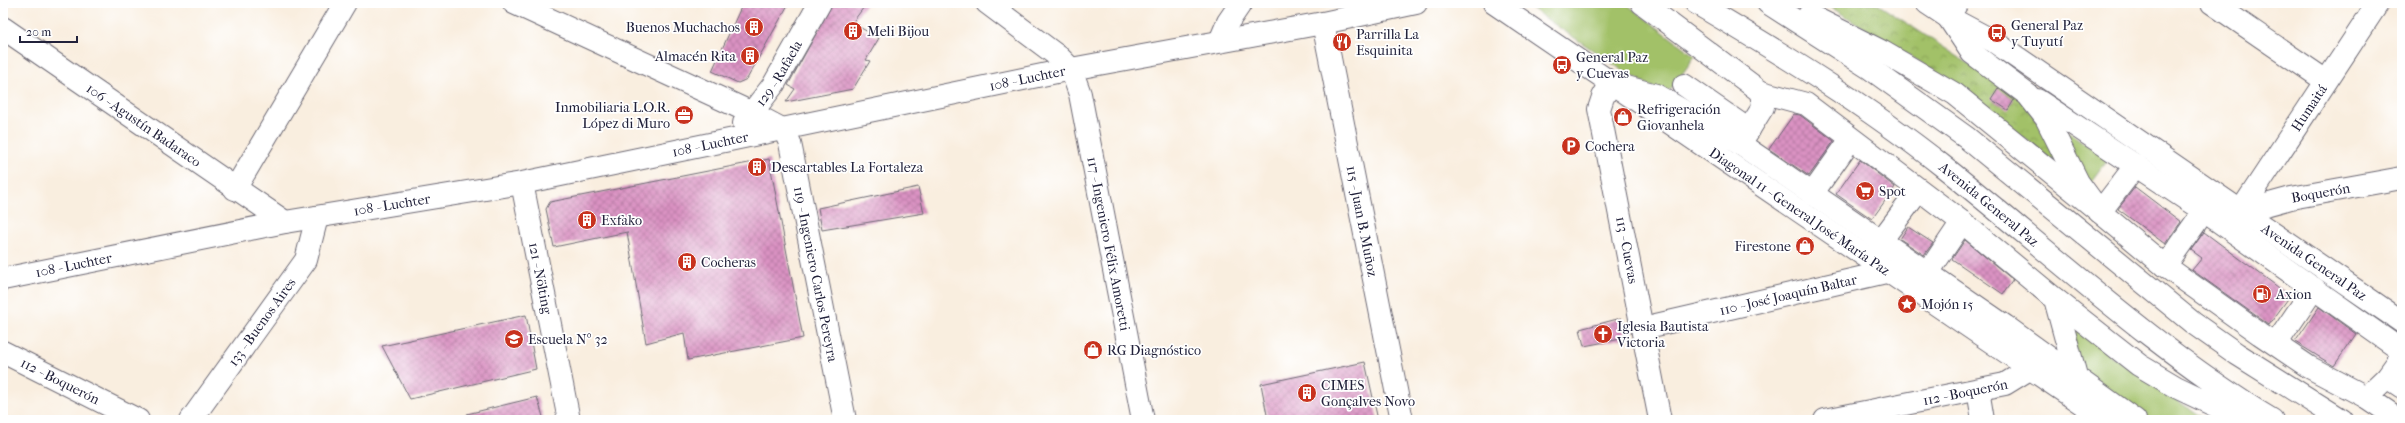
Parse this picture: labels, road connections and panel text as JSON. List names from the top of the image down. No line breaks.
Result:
{"streets":{"main road":["129 - Rafaela","108 - Luchter","Humaitá","106 - Agustín Badaraco","Boquerón","Avenida General Paz","Diagonal 11 - General José María Paz","115 - Juan B. Muñoz","117 - Ingeniero Félix Amoretti","113 - Cuevas","119 - Ingeniero Carlos Pereyra","121 - Nölting","110 - José Joaquín Baltar","133 - Buenos Aires","112 - Boquerón"]},"crossings":[["129 - Rafaela","108 - Luchter"],["108 - Luchter","106 - Agustín Badaraco"],["108 - Luchter","115 - Juan B. Muñoz"],["108 - Luchter","117 - Ingeniero Félix Amoretti"],["108 - Luchter","119 - Ingeniero Carlos Pereyra"],["108 - Luchter","121 - Nölting"],["108 - Luchter","133 - Buenos Aires"],["Humaitá","Boquerón"],["Humaitá","Avenida General Paz"],["Boquerón","Avenida General Paz"],["Diagonal 11 - General José María Paz","113 - Cuevas"],["Diagonal 11 - General José María Paz","110 - José Joaquín Baltar"],["Diagonal 11 - General José María Paz","112 - Boquerón"],["113 - Cuevas","110 - José Joaquín Baltar"]],"places":{"building":["Buenos Muchachos","Meli Bijou","Almacén Rita","Descartables La Fortaleza","Exfako","Cocheras","CIMES Gonçalves Novo"],"bus stop":["General Paz y Tuyutí","General Paz y Cuevas"],"restaurant":["Parrilla La Esquinita"],"office":["Inmobiliaria L.O.R. López di Muro"],"shop":["Refrigeración Giovanhela","Firestone","RG Diagnóstico"],"parking":["Cochera"],"supermarket":["Spot"],"fuel station":["Axion"],"place":["Mojón 15"],"church":["Iglesia Bautista Victoria"],"school or university":["Escuela Nº 32"]},"scale_bar":"20 m"}
